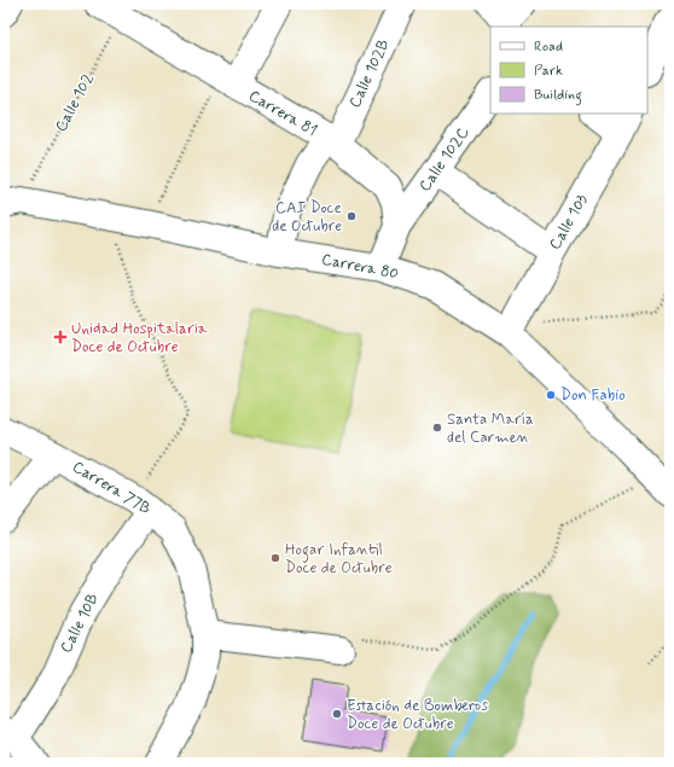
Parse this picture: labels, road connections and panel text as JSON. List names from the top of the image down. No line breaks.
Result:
{"streets":{"street":["Calle 102B","Carrera 81","Calle 102C","Calle 103","Carrera 80","Carrera 77B","Calle 10B"],"path":["Calle 102"]},"crossings":[["Calle 102B","Carrera 81"],["Calle 102B","Carrera 80"],["Calle 102","Carrera 81"],["Calle 102","Carrera 80"],["Carrera 81","Calle 102C"],["Carrera 81","Carrera 80"],["Calle 103","Carrera 80"],["Carrera 77B","Calle 10B"]],"places":{"other":["CAI Doce de Octubre","Don Fabio","Santa María del Carmen","Hogar Infantil Doce de Octubre","Estación de Bomberos Doce de Octubre"],"health":["Unidad Hospitalaria Doce de Octubre"]},"legend":["Road","Park","Building"]}
